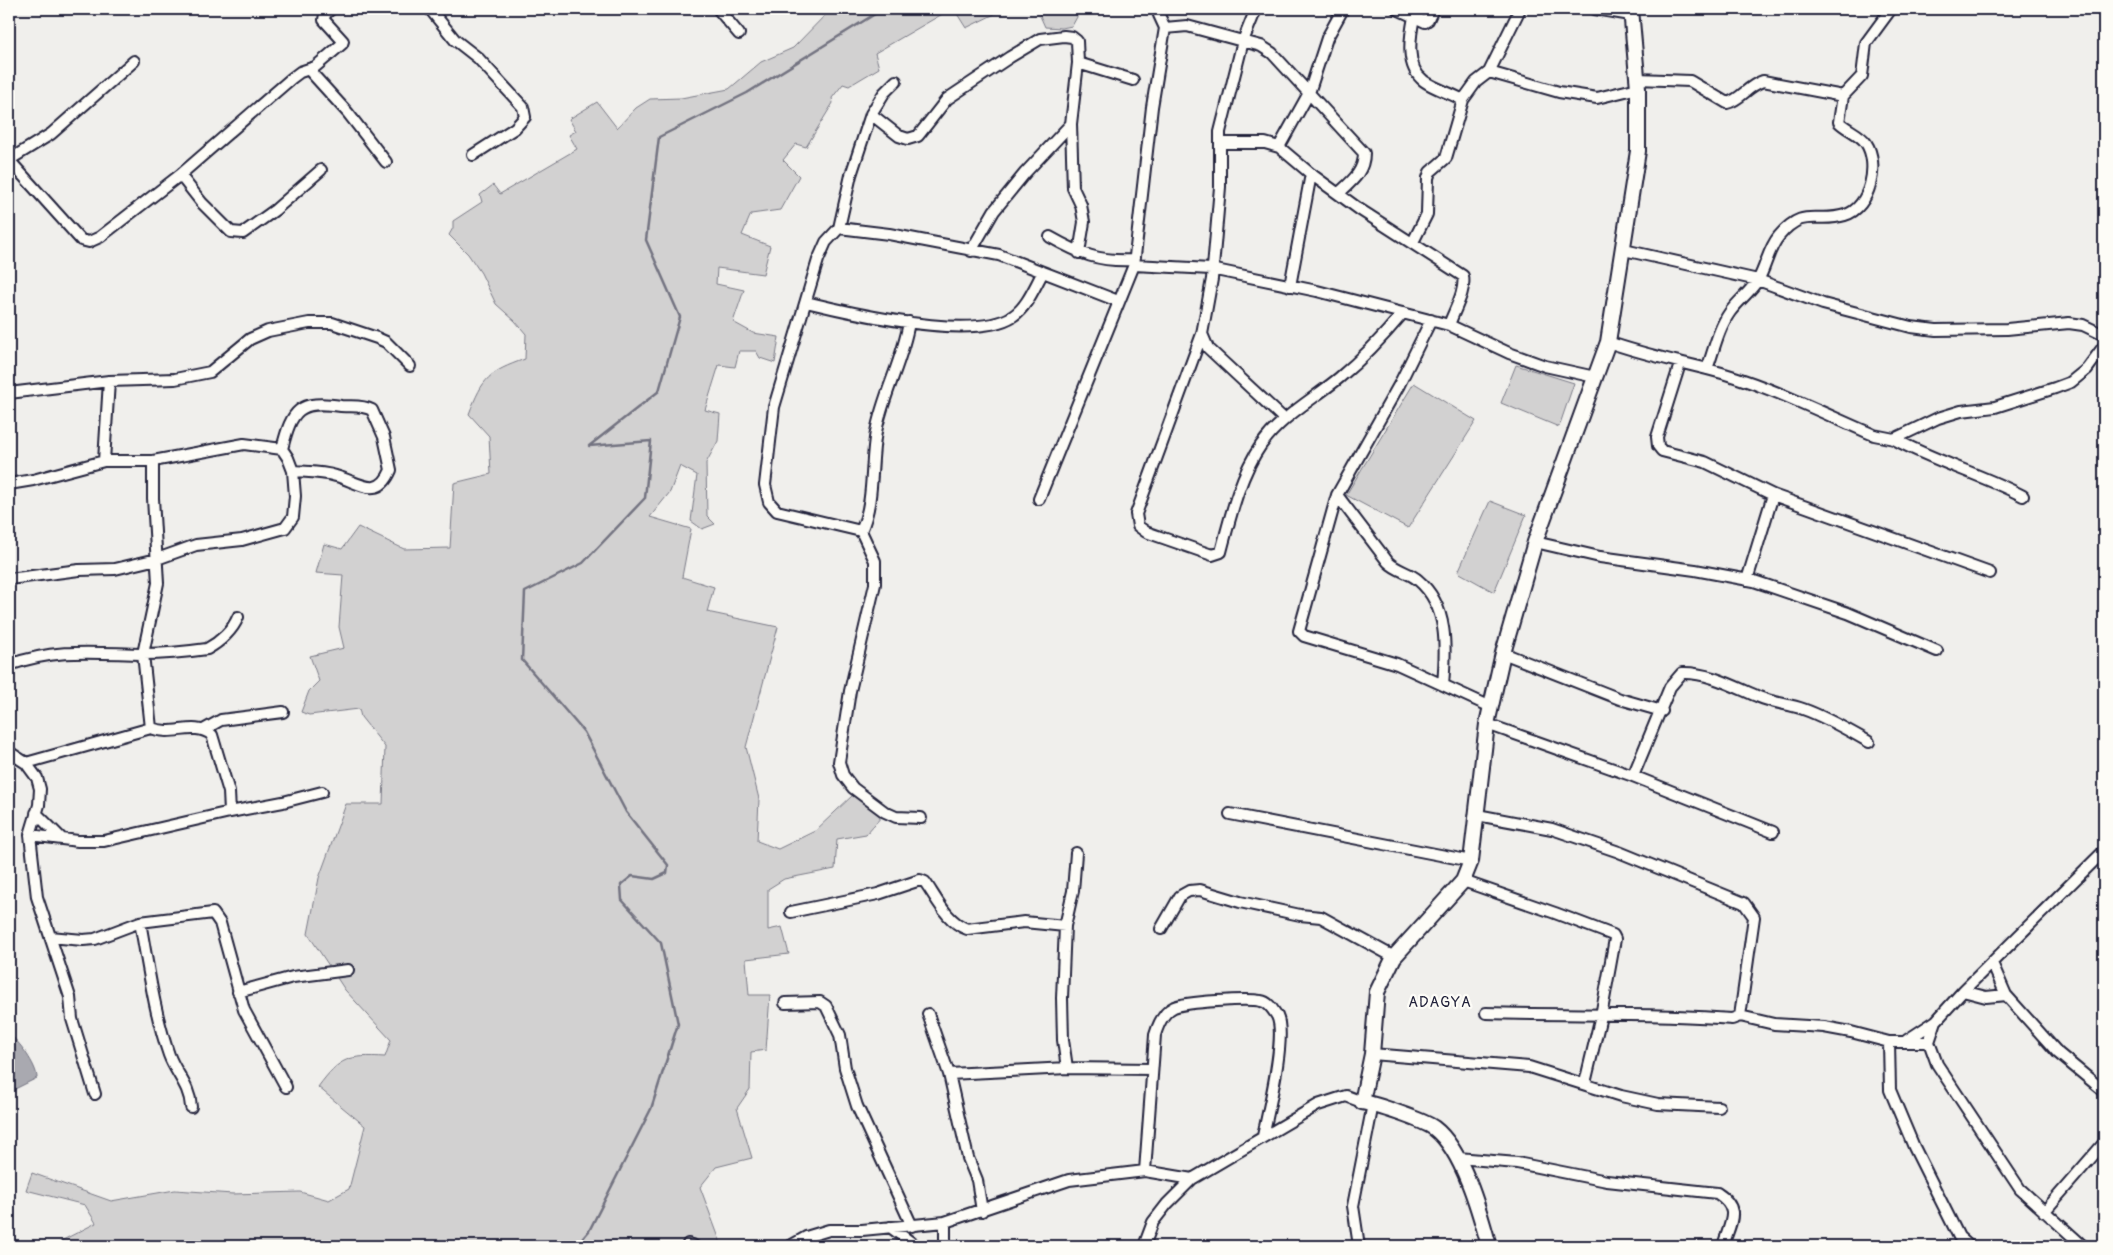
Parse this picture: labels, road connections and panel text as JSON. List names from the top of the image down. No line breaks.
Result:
{"districts":["ADAGYA"]}
